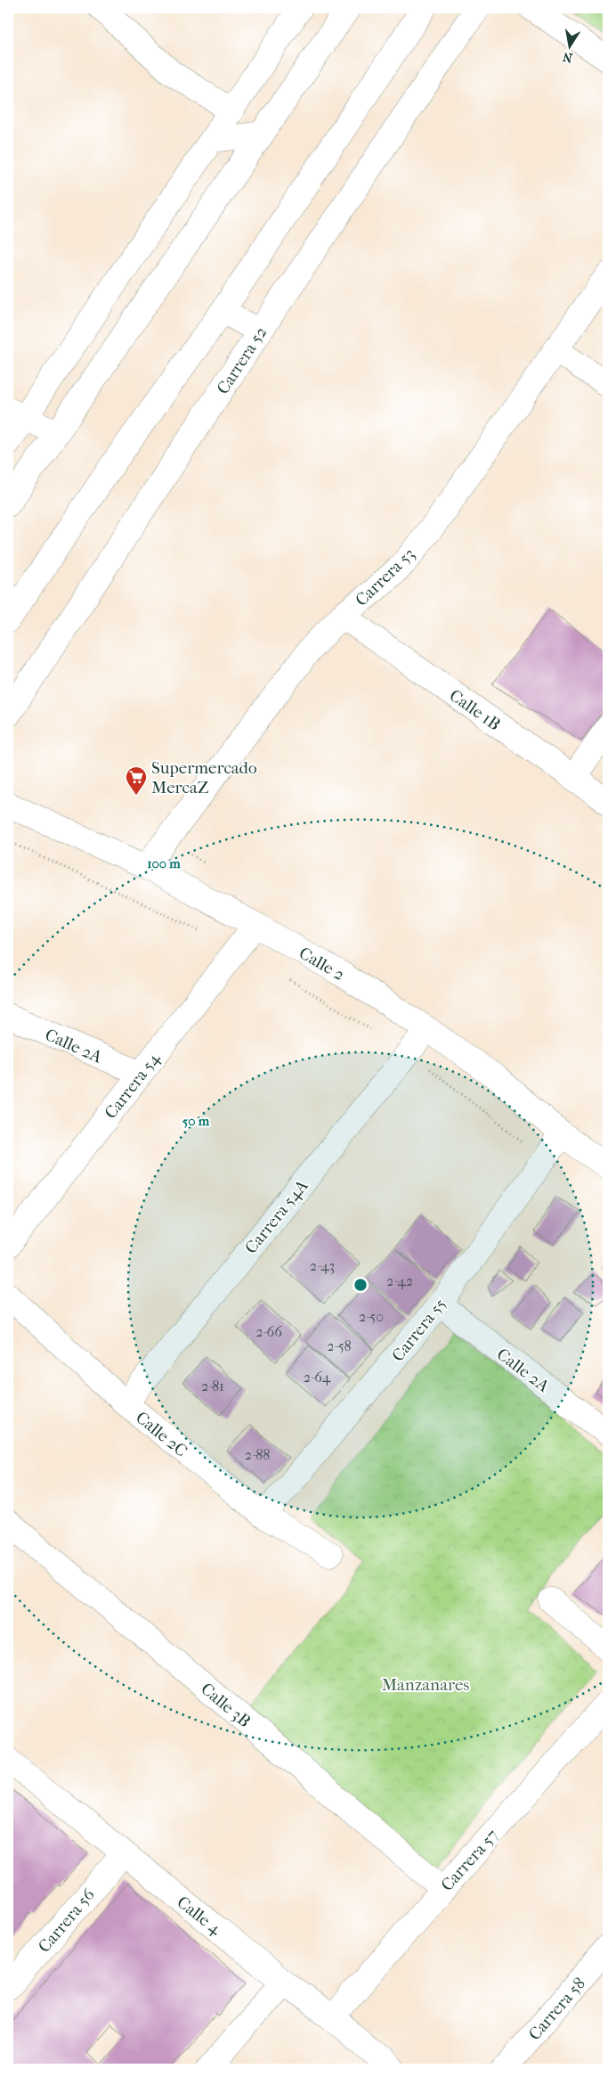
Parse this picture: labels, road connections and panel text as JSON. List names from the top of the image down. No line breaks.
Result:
{"streets":{"street":["Carrera 52","Carrera 53","Calle 1B","Calle 2","Calle 2A","Carrera 54","Carrera 54A","Carrera 55","Calle 2C","Calle 3B","Carrera 57","Calle 4","Carrera 56","Carrera 58"]},"crossings":[["Carrera 53","Calle 1B"],["Carrera 53","Calle 2"],["Calle 2","Carrera 54"],["Calle 2","Carrera 54A"],["Calle 2","Carrera 55"],["Calle 2A","Carrera 54"],["Calle 2A","Carrera 55"],["Carrera 54A","Calle 2C"],["Carrera 55","Calle 2C"],["Calle 3B","Carrera 57"],["Carrera 57","Calle 4"],["Calle 4","Carrera 56"]],"parks":["Manzanares"],"places":{"supermarket":["Supermercado MercaZ"]},"house_numbers":["2-43","2-42","2-50","2-66","2-58","2-64","2-81","2-88"],"north":"bottom","rings":["100 m","50 m"]}
